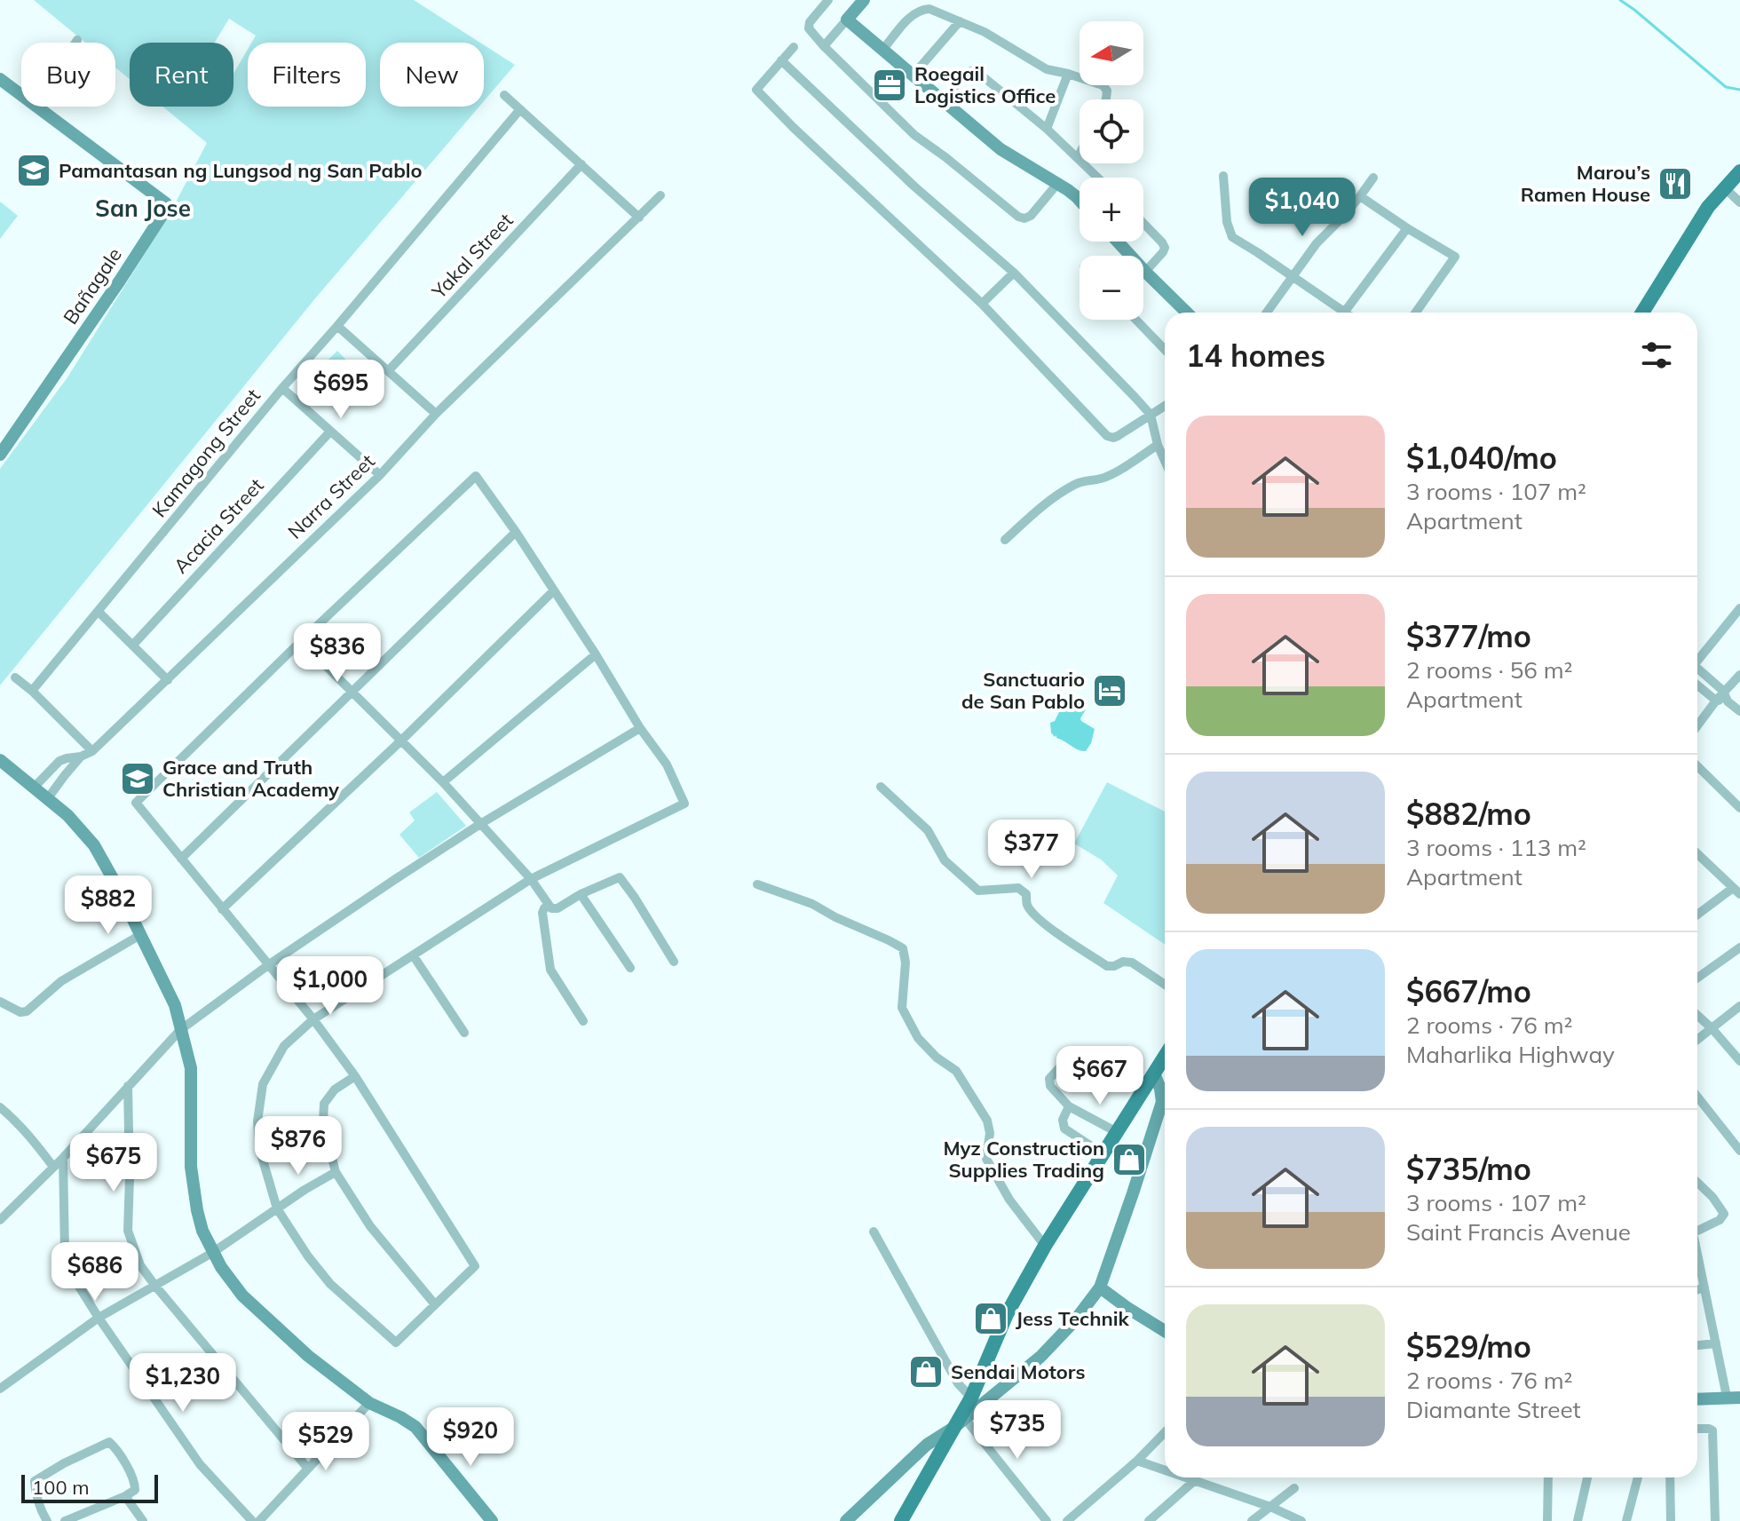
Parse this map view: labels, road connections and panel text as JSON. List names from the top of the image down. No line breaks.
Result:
{"streets":{"street":["Yakal Street","Bañagale","Kamagong Street","Narra Street","Acacia Street"]},"districts":["San Jose"],"places":{"office":["Roegail Logistics Office"],"school or university":["Pamantasan ng Lungsod ng San Pablo","Grace and Truth Christian Academy"],"restaurant":["Marou’s Ramen House"],"hotel":["Sanctuario de San Pablo"],"shop":["Myz Construction Supplies Trading","Jess Technik","Sendai Motors"]},"scale_bar":"100 m","north":"left","page":{"map_buttons":["+","−"],"chip":["Buy","Rent","Filters","New"],"price":["$1,040","$695","$836","$377","$882","$1,000","$667","$876","$675","$686","$1,230","$735","$920","$529"],"heading":"14 homes","list":[{"name":"$1,040/mo","note":"3 rooms · 107 m² · Apartment"},{"name":"$377/mo","note":"2 rooms · 56 m² · Apartment"},{"name":"$882/mo","note":"3 rooms · 113 m² · Apartment"},{"name":"$667/mo","note":"2 rooms · 76 m² · Maharlika Highway"},{"name":"$735/mo","note":"3 rooms · 107 m² · Saint Francis Avenue"},{"name":"$529/mo","note":"2 rooms · 76 m² · Diamante Street"}],"scale":"100 m"}}
